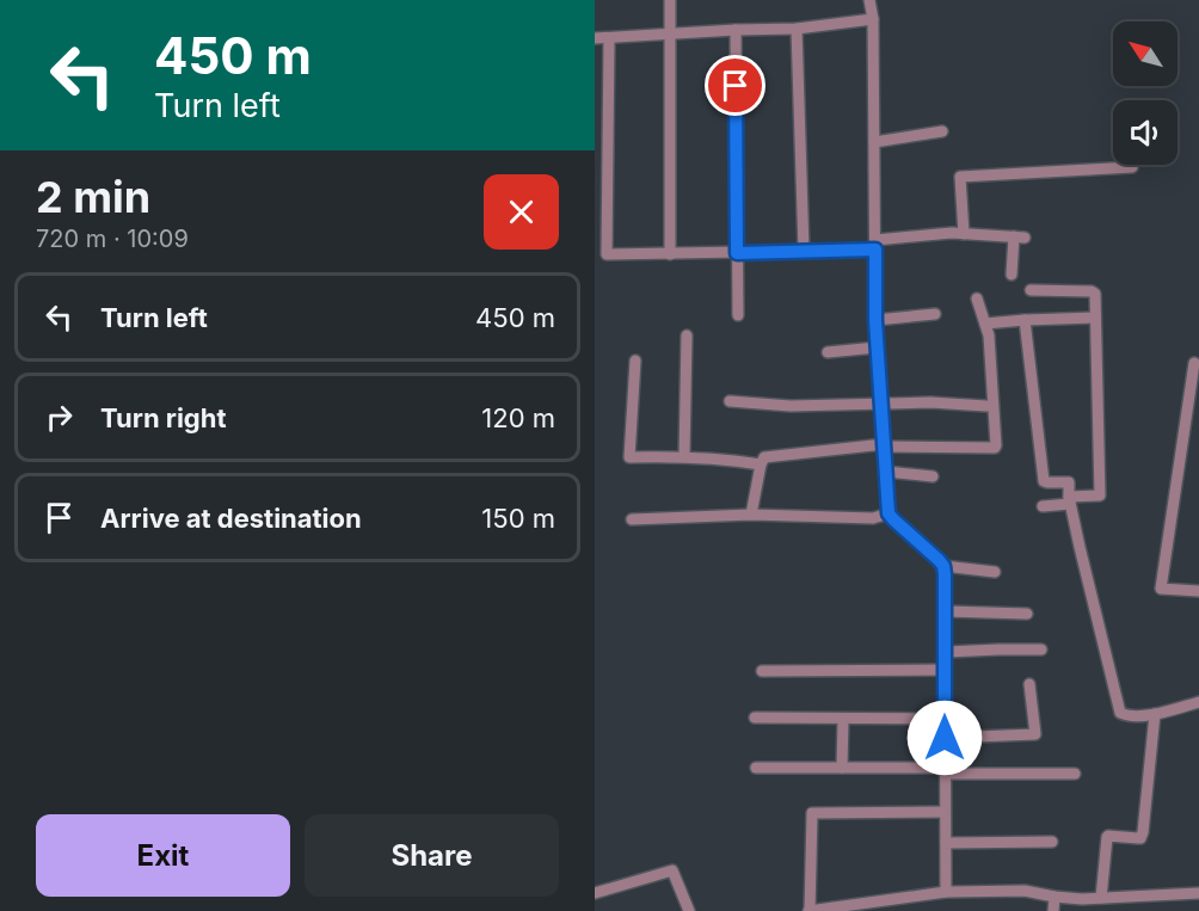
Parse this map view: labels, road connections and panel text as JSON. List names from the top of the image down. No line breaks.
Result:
{"north":"top left","page":{"turn":["450 m","Turn left"],"heading":["2 min","720 m · 10:09"],"list":[{"name":"Turn left","value":"450 m"},{"name":"Turn right","value":"120 m"},{"name":"Arrive at destination","value":"150 m"}],"buttons":["Exit","Share"]}}
